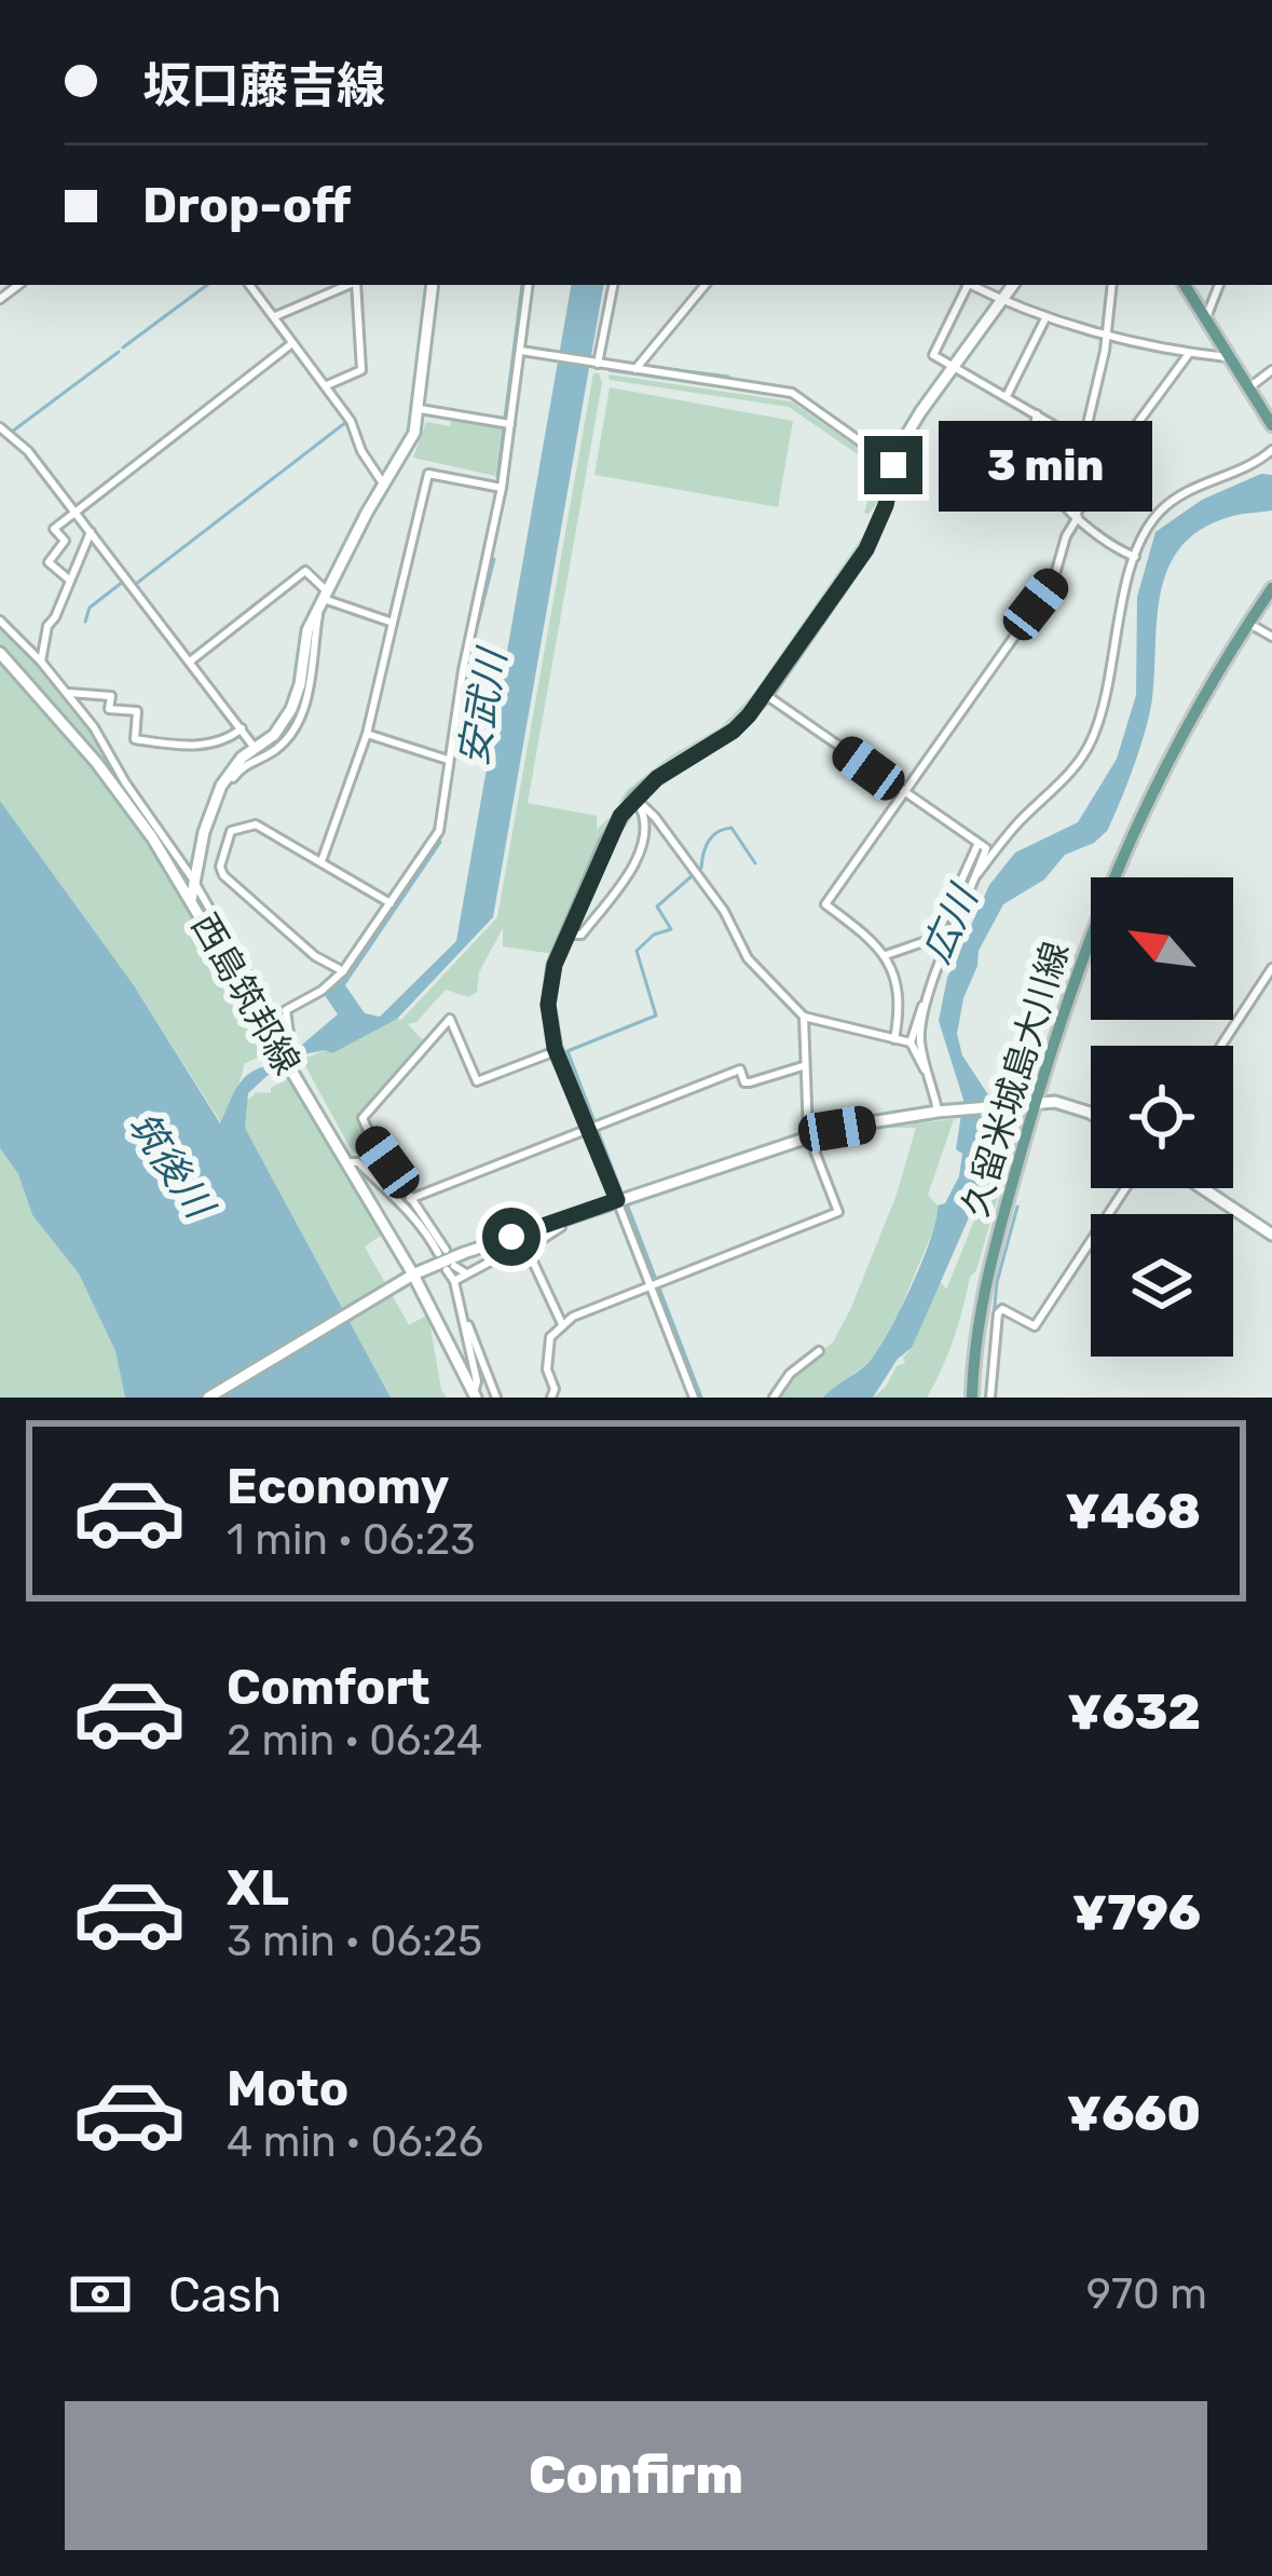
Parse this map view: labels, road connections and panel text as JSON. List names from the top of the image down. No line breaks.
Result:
{"streets":{"main road":["西島筑邦線","久留米城島大川線"]},"water":["安武川","広川","筑後川"],"north":"top left","page":{"banner":["坂口藤吉線","Drop-off"],"bubble":"3 min","list":[{"name":"Economy","note":"1 min · 06:23","value":"¥468"},{"name":"Comfort","note":"2 min · 06:24","value":"¥632"},{"name":"XL","note":"3 min · 06:25","value":"¥796"},{"name":"Moto","note":"4 min · 06:26","value":"¥660"}],"pay":["Cash","970 m"],"buttons":"Confirm"}}
